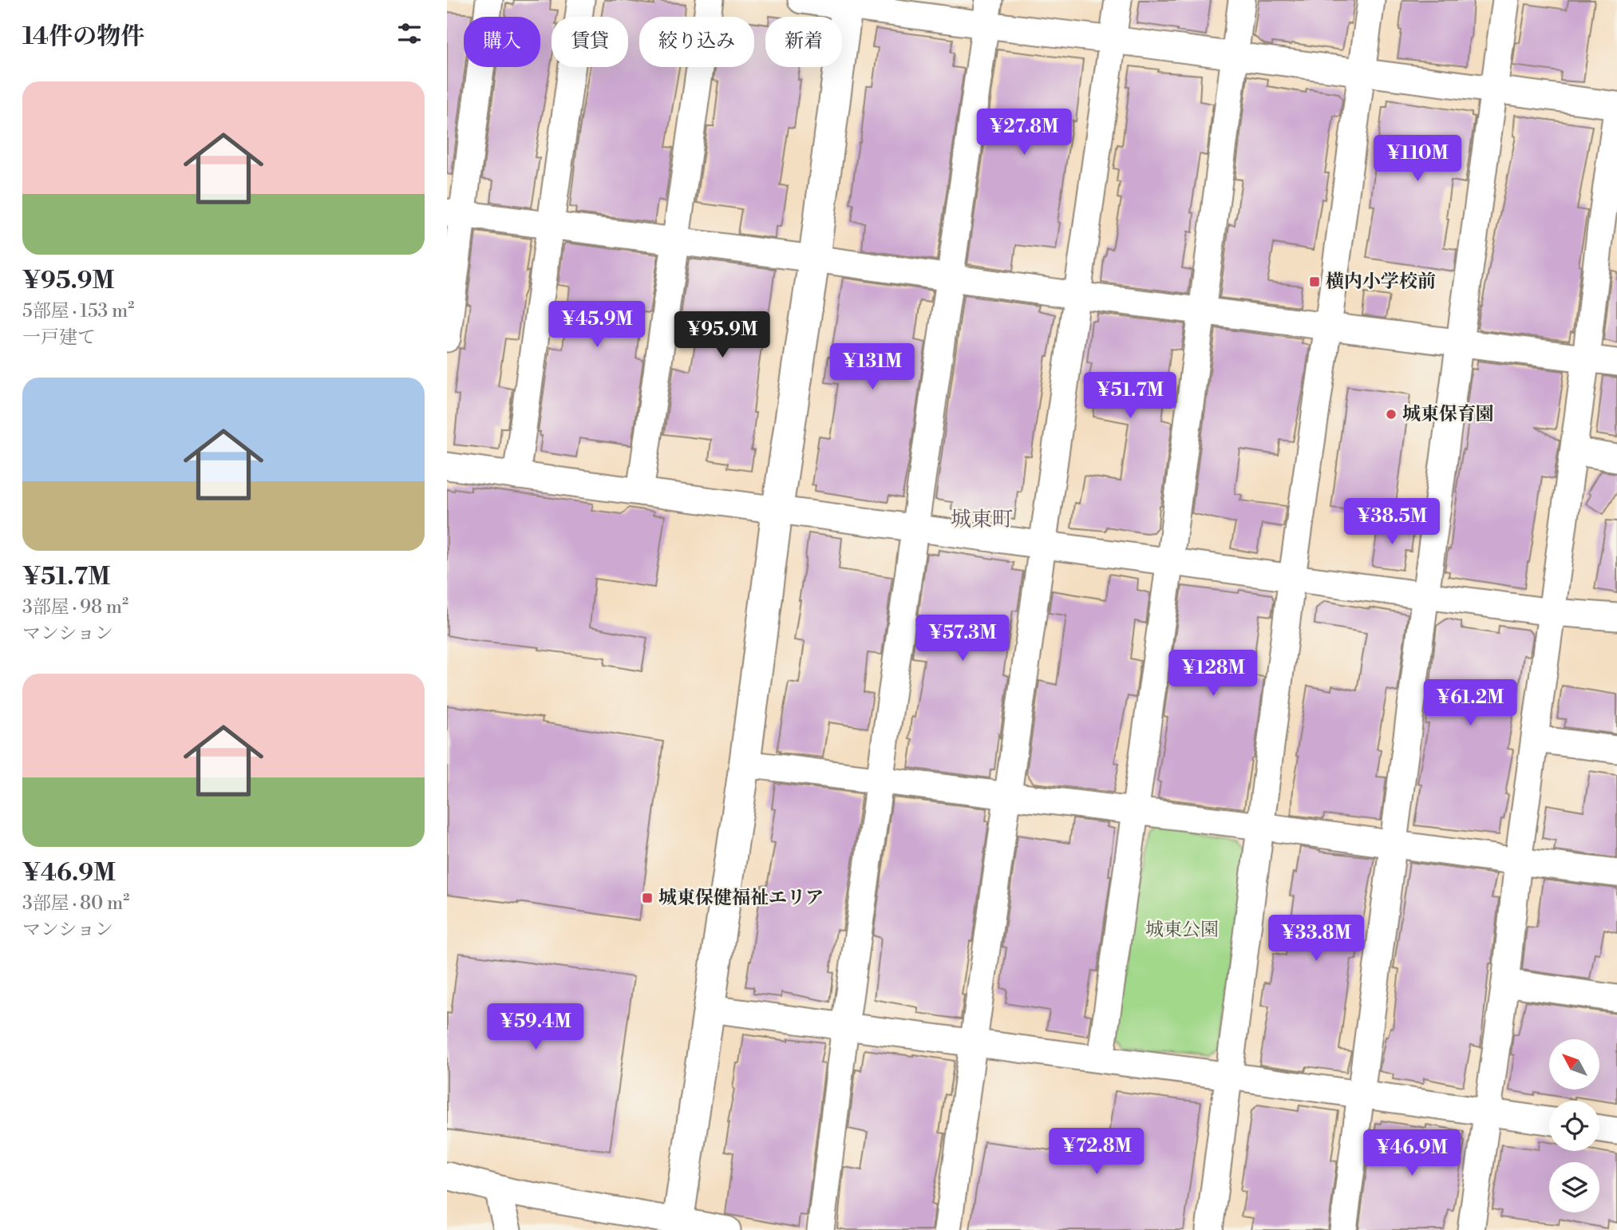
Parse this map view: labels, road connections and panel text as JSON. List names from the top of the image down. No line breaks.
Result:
{"districts":["城東町"],"parks":["城東公園"],"places":{"transit":["横内小学校前","城東保健福祉エリア"],"other":["城東保育園"]},"north":"top left","page":{"heading":"14件の物件","chip":["購入","賃貸","絞り込み","新着"],"list":[{"name":"¥95.9M","note":"5部屋 · 153 m² · 一戸建て"},{"name":"¥51.7M","note":"3部屋 · 98 m² · マンション"},{"name":"¥46.9M","note":"3部屋 · 80 m² · マンション"}],"price":["¥27.8M","¥110M","¥45.9M","¥95.9M","¥131M","¥51.7M","¥38.5M","¥57.3M","¥128M","¥61.2M","¥33.8M","¥59.4M","¥72.8M","¥46.9M"]}}
